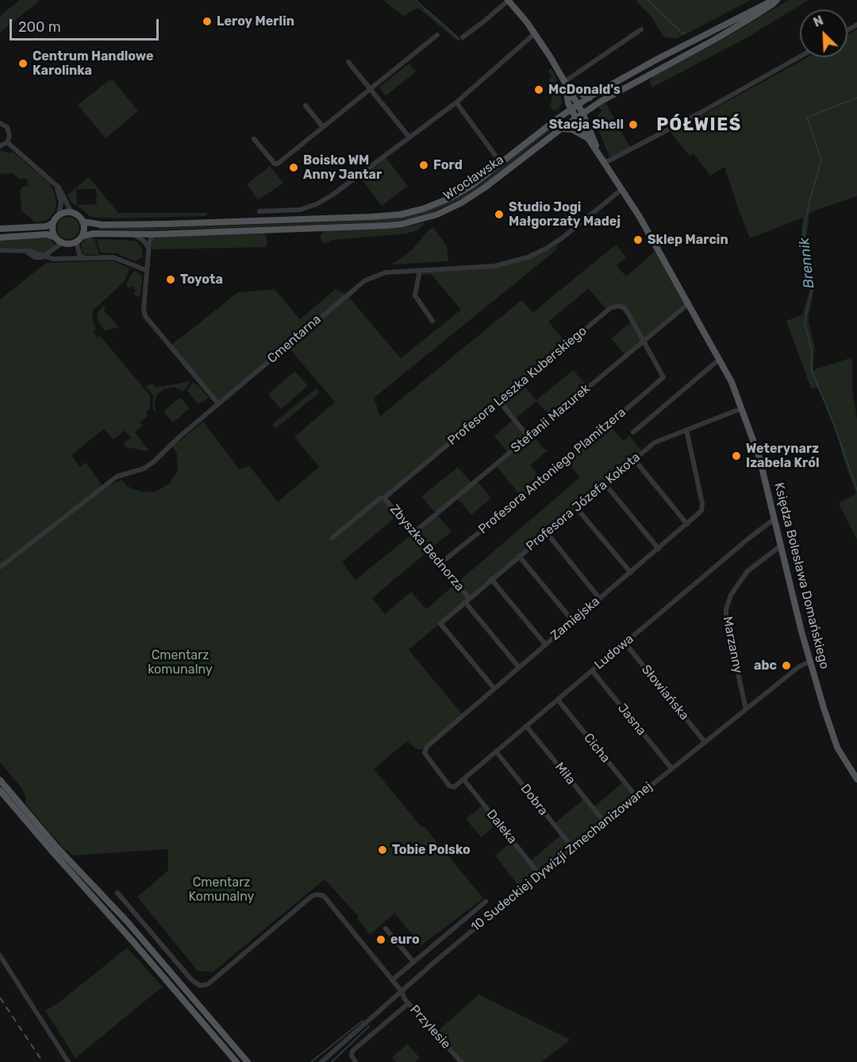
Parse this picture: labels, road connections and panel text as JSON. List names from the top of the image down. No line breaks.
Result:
{"streets":{"main road":["Wrocławska","Księdza Bolesława Domańskiego"],"street":["Cmentarna","Profesora Leszka Kuberskiego","Stefanii Mazurek","Profesora Antoniego Plamitzera","Profesora Józefa Kokota","Zbyszka Bednorza","Zamiejska","Marzanny","Ludowa","Słowiańska","Jasna","Cicha","Miła","Dobra","Daleka","10 Sudeckiej Dywizji Zmechanizowanej","Przylesie"]},"crossings":[["Wrocławska","Księdza Bolesława Domańskiego"],["Cmentarna","Księdza Bolesława Domańskiego"],["Profesora Leszka Kuberskiego","Stefanii Mazurek"],["Profesora Leszka Kuberskiego","Profesora Antoniego Plamitzera"],["Profesora Leszka Kuberskiego","Zbyszka Bednorza"],["Stefanii Mazurek","Profesora Antoniego Plamitzera"],["Stefanii Mazurek","Zbyszka Bednorza"],["Stefanii Mazurek","Księdza Bolesława Domańskiego"],["Profesora Antoniego Plamitzera","Zbyszka Bednorza"],["Profesora Józefa Kokota","Zbyszka Bednorza"],["Profesora Józefa Kokota","Księdza Bolesława Domańskiego"],["Profesora Józefa Kokota","Zamiejska"],["Zbyszka Bednorza","Zamiejska"],["Księdza Bolesława Domańskiego","Marzanny"],["Księdza Bolesława Domańskiego","Ludowa"],["Księdza Bolesława Domańskiego","10 Sudeckiej Dywizji Zmechanizowanej"],["Zamiejska","Ludowa"],["Marzanny","10 Sudeckiej Dywizji Zmechanizowanej"],["Ludowa","Słowiańska"],["Ludowa","Jasna"],["Ludowa","Cicha"],["Ludowa","Miła"],["Ludowa","Dobra"],["Ludowa","Daleka"],["Słowiańska","10 Sudeckiej Dywizji Zmechanizowanej"],["Jasna","10 Sudeckiej Dywizji Zmechanizowanej"],["Cicha","10 Sudeckiej Dywizji Zmechanizowanej"],["Miła","10 Sudeckiej Dywizji Zmechanizowanej"],["Dobra","10 Sudeckiej Dywizji Zmechanizowanej"],["Daleka","10 Sudeckiej Dywizji Zmechanizowanej"],["10 Sudeckiej Dywizji Zmechanizowanej","Przylesie"]],"districts":["PÓŁWIEŚ"],"water":["Brennik"],"parks":["Cmentarz komunalny","Cmentarz Komunalny"],"places":["Leroy Merlin","Centrum Handlowe Karolinka","McDonald's","Stacja Shell","Ford","Boisko WM Anny Jantar","Studio Jogi Małgorzaty Madej","Sklep Marcin","Toyota","Weterynarz Izabela Król","abc","Tobie Polsko","euro"],"scale_bar":"200 m","north":"top left"}
